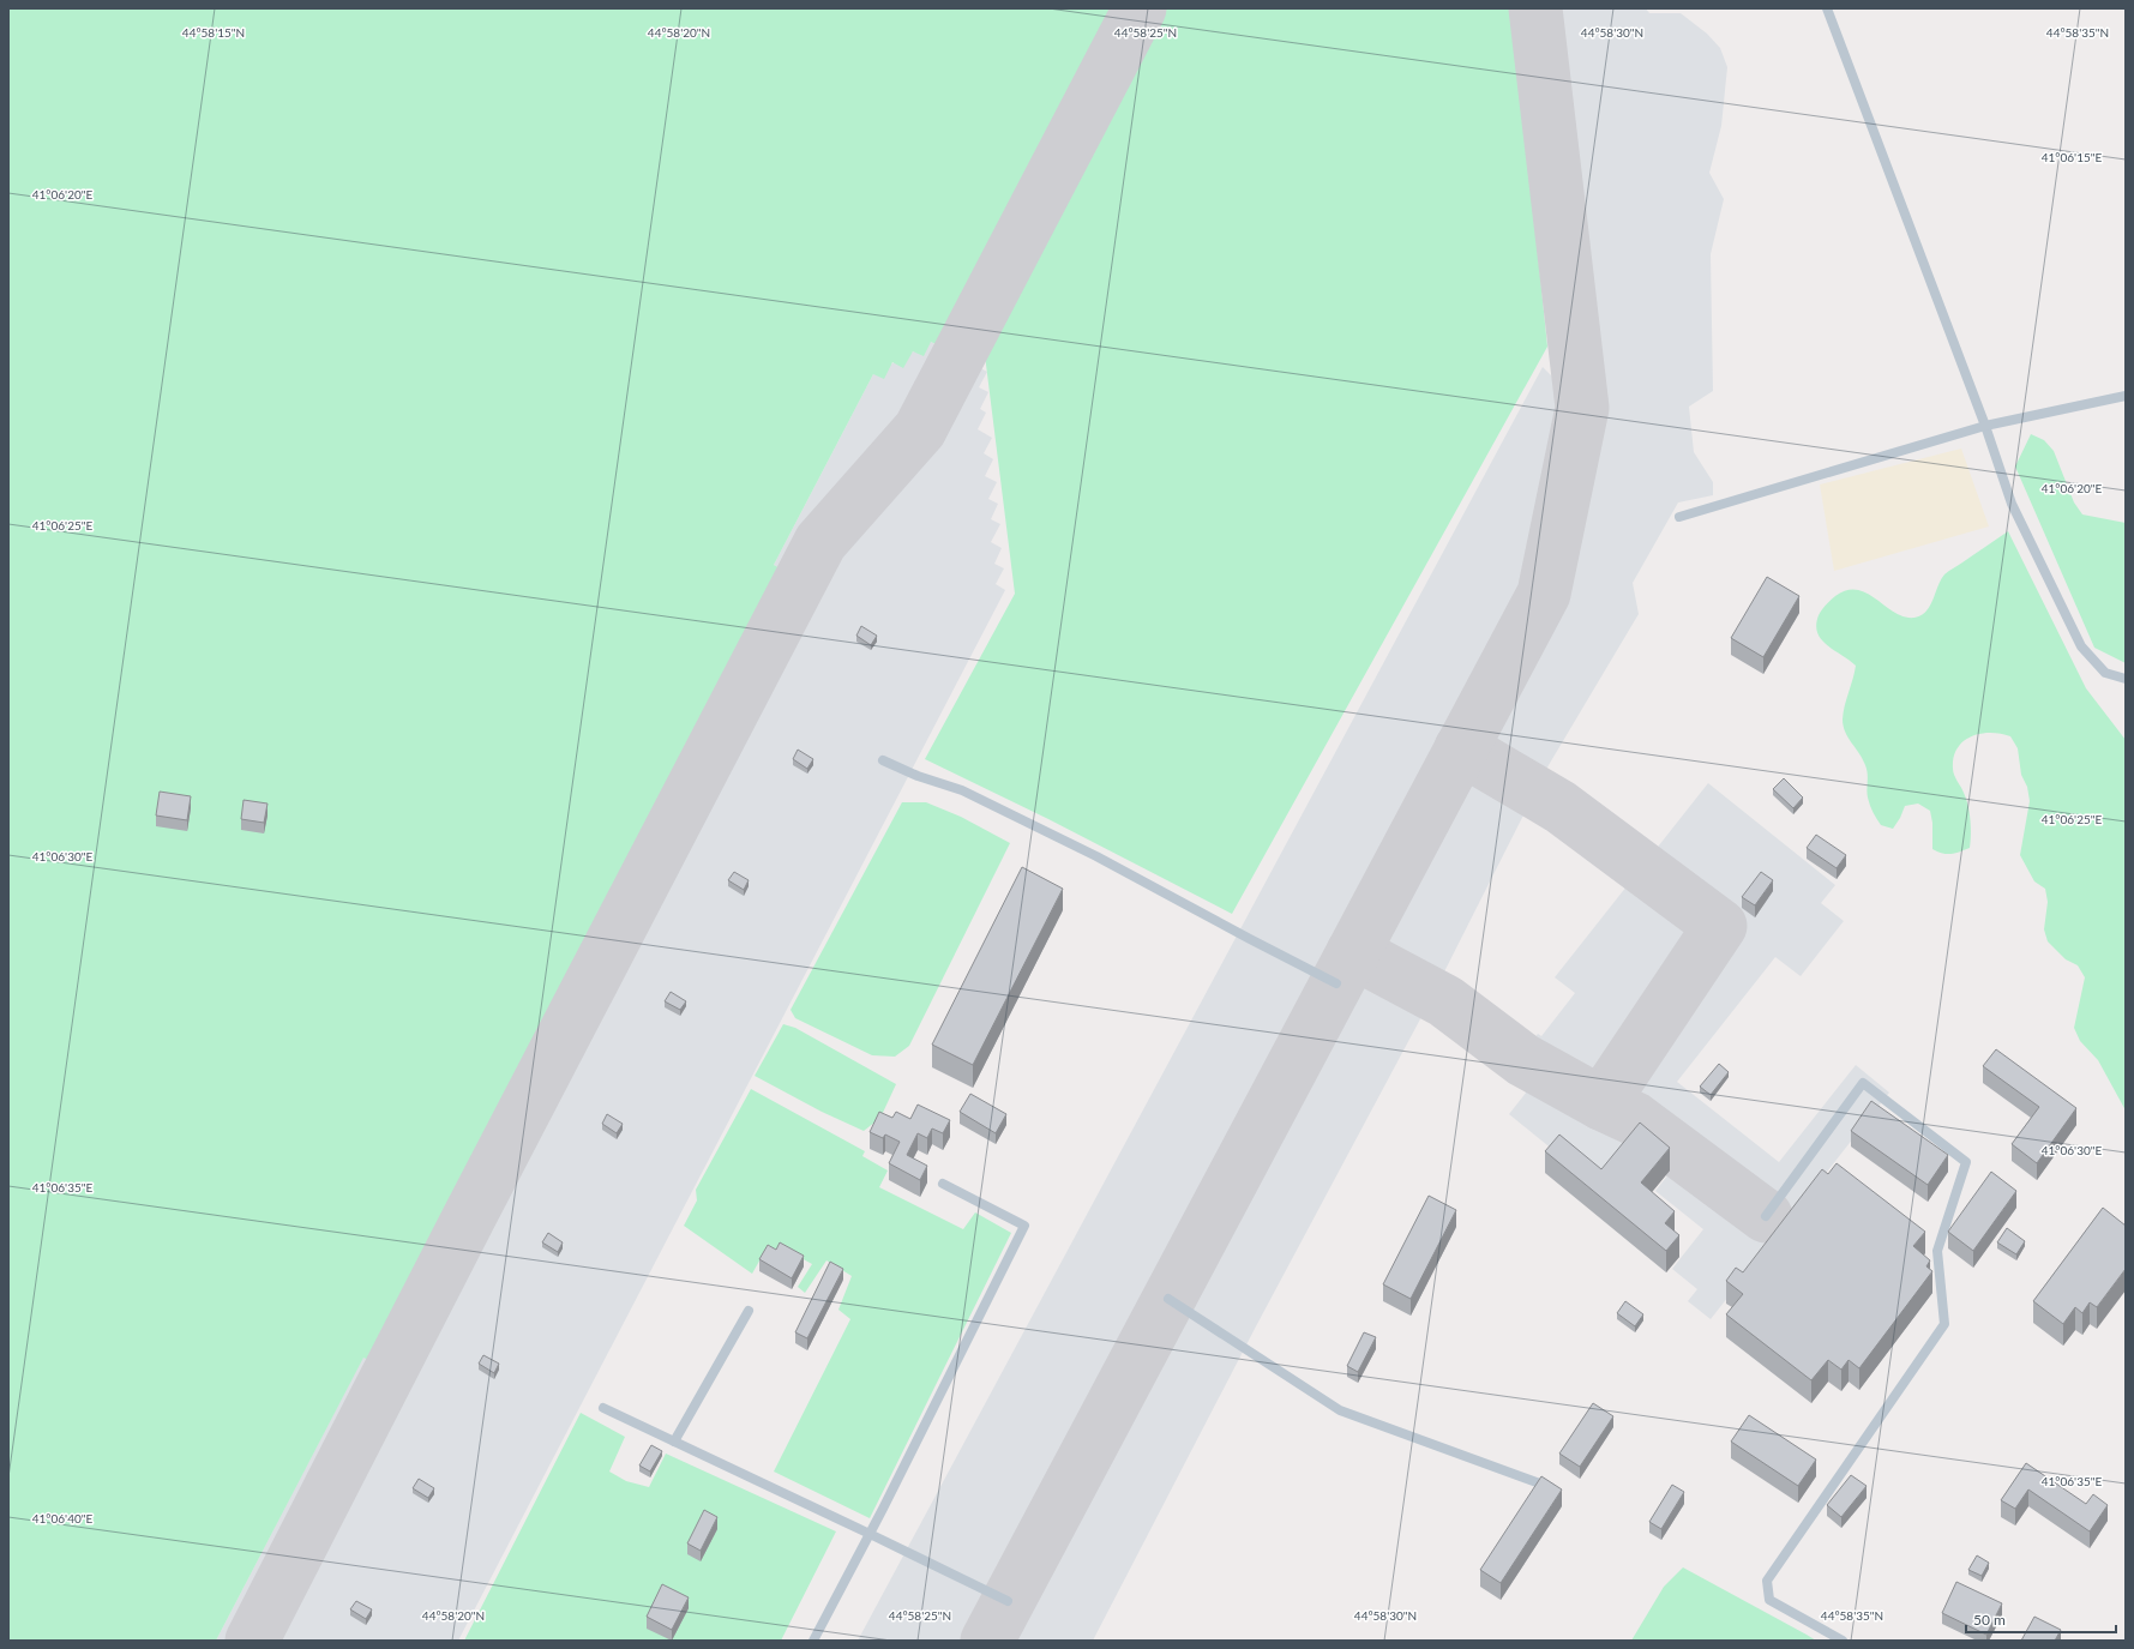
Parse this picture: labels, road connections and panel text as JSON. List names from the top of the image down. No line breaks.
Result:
{"scale_bar":"50 m","coordinates":["44°58'15\"N","44°58'20\"N","44°58'25\"N","44°58'30\"N","44°58'35\"N","41°06'15\"E","41°06'20\"E","41°06'25\"E","41°06'30\"E","41°06'35\"E","41°06'40\"E"]}
